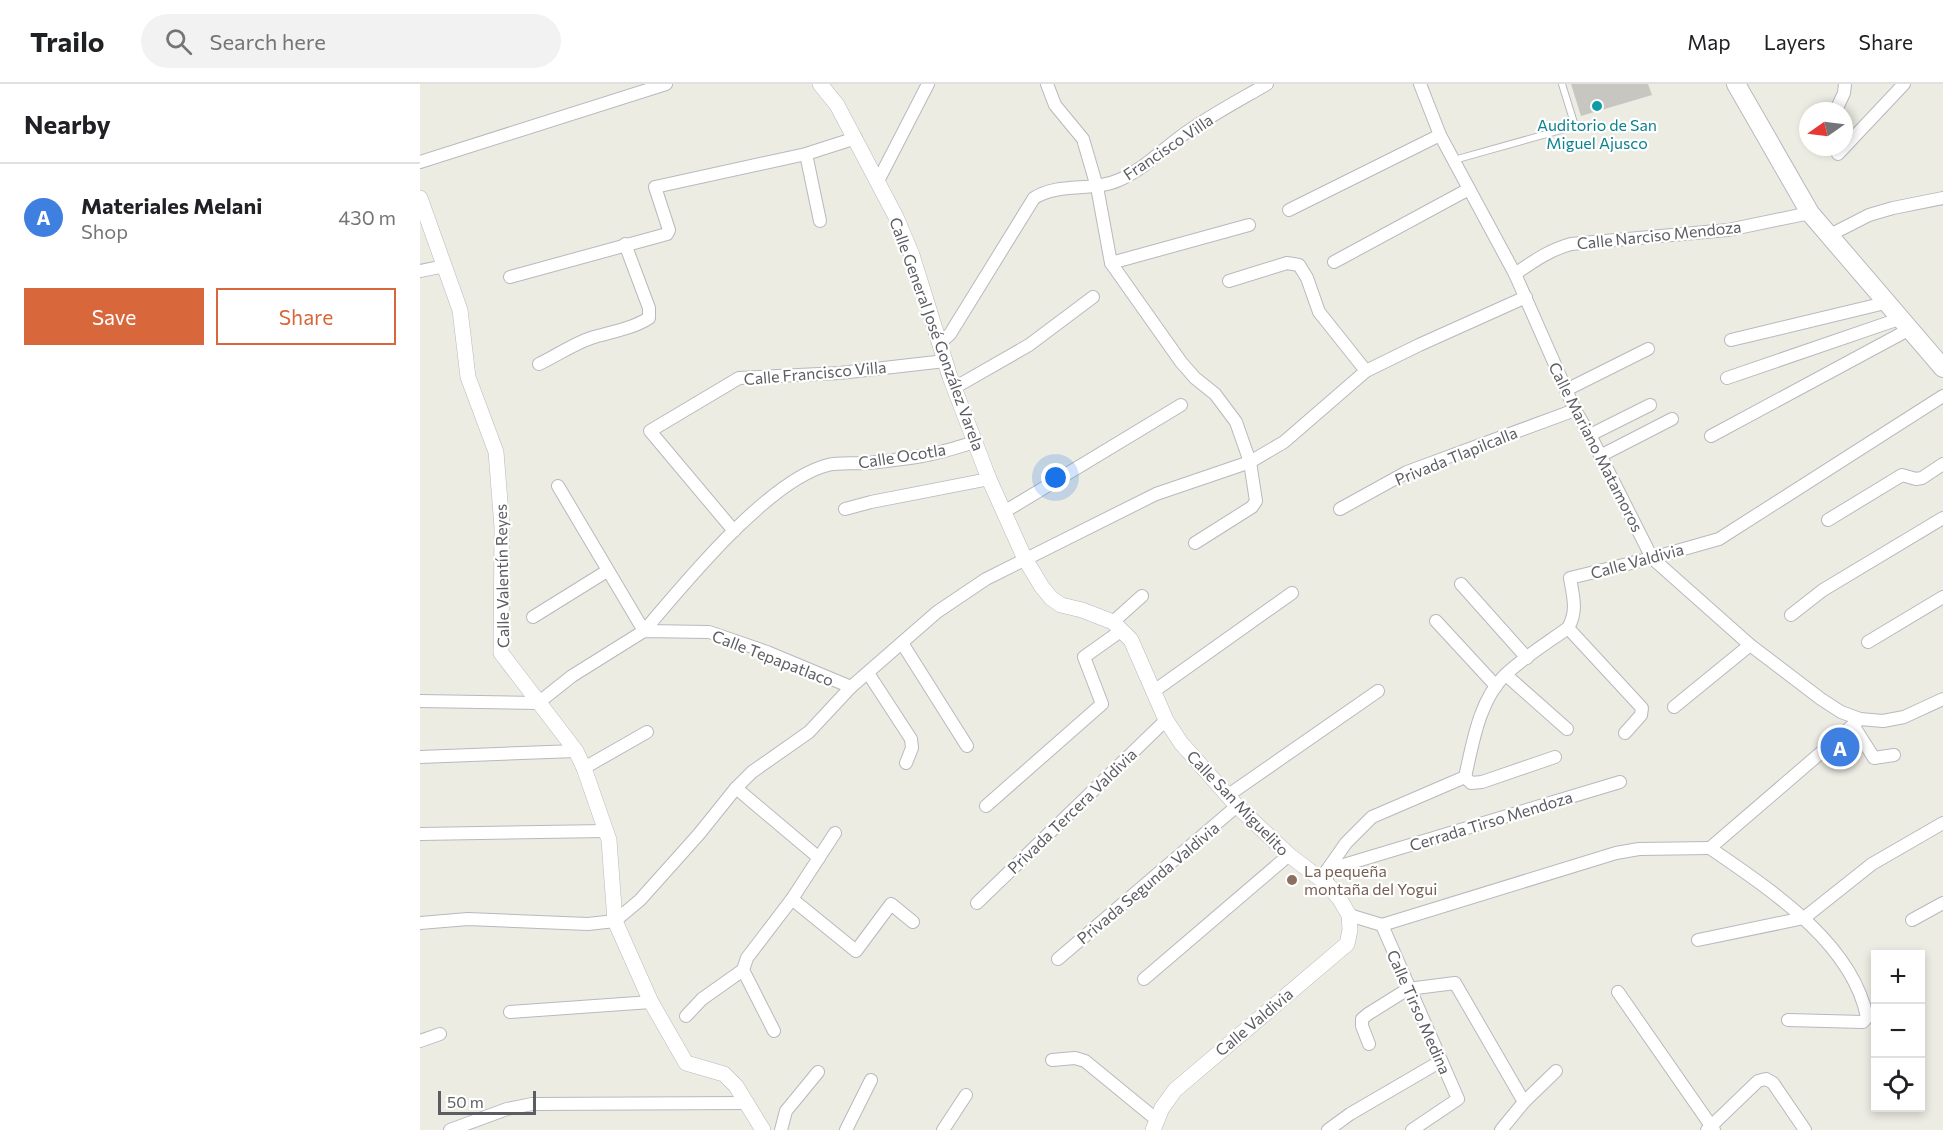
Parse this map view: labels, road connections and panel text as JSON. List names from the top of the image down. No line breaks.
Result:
{"streets":{"street":["Francisco Villa","Calle Narciso Mendoza","Calle General José González Varela","Calle Francisco Villa","Calle Mariano Matamoros","Calle Ocotla","Privada Tlapilcalla","Calle Valdivia","Calle Valentín Reyes","Calle Tepapatlaco","Calle San Miguelito","Privada Tercera Valdivia","Cerrada Tirso Mendoza","Privada Segunda Valdivia","Calle Tirso Medina"]},"crossings":[["Calle Narciso Mendoza","Calle Mariano Matamoros"],["Calle General José González Varela","Calle Francisco Villa"],["Calle General José González Varela","Calle Ocotla"],["Calle Francisco Villa","Calle Ocotla"],["Calle Mariano Matamoros","Privada Tlapilcalla"],["Calle Mariano Matamoros","Calle Valdivia"],["Calle Valdivia","Calle San Miguelito"],["Calle San Miguelito","Privada Tercera Valdivia"],["Calle San Miguelito","Cerrada Tirso Mendoza"],["Calle San Miguelito","Privada Segunda Valdivia"]],"places":["Auditorio de San Miguel Ajusco","La pequeña montaña del Yogui"],"scale_bar":"50 m","north":"left","page":{"header":"Trailo","search":"Search here","nav":["Map","Layers","Share"],"heading":"Nearby","list":[{"mark":"A","name":"Materiales Melani","note":"Shop","value":"430 m"}],"buttons":["Save","Share"],"pins":"A","map_buttons":["+","−"],"scale":"50 m"}}
